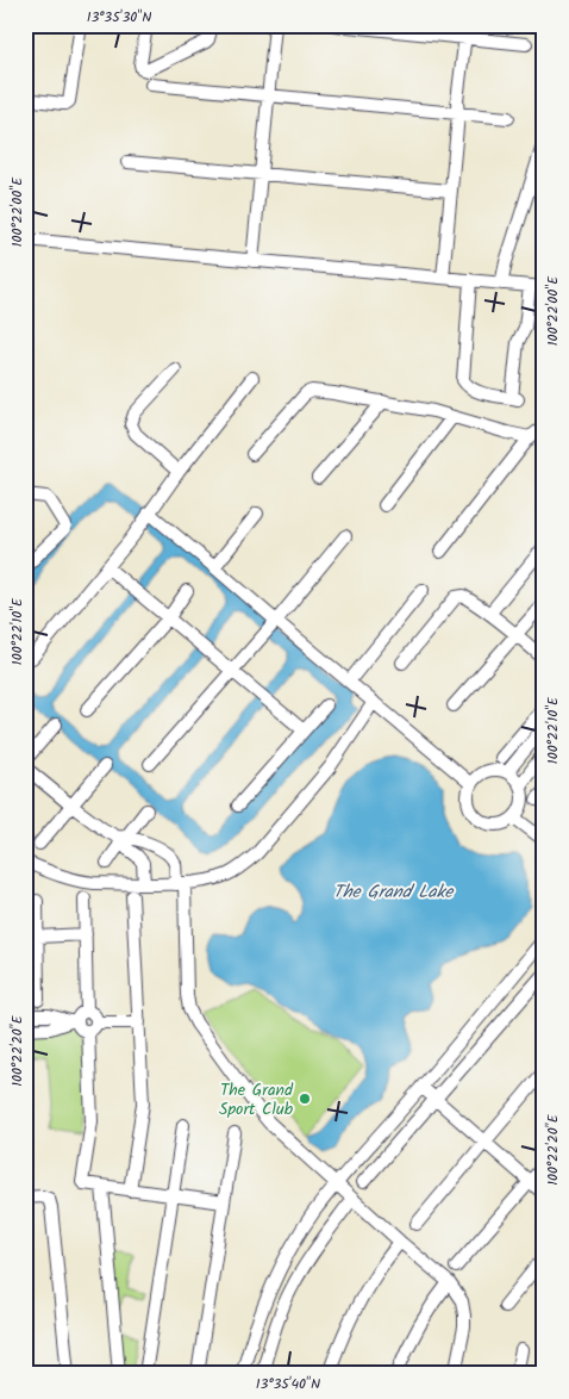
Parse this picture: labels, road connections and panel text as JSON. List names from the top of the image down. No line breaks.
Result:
{"water":["The Grand Lake"],"places":["The Grand Sport Club"],"coordinates":["13°35'30\"N","100°22'00\"E","100°22'10\"E","100°22'20\"E","13°35'40\"N"]}
